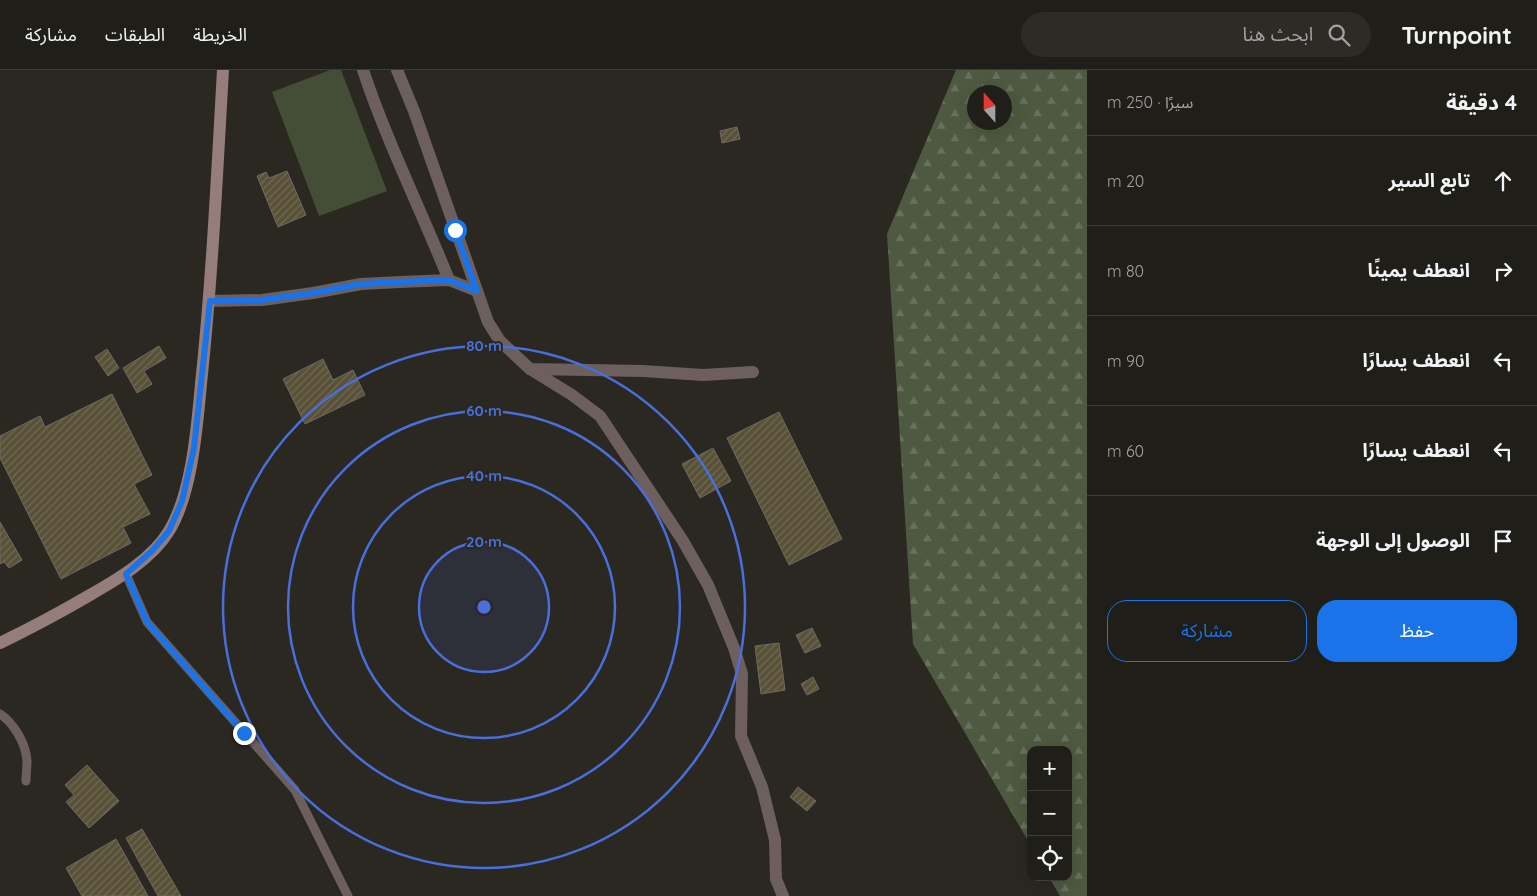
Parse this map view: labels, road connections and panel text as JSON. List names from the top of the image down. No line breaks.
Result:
{"north":"top","page":{"header":"Turnpoint","search":"ابحث هنا","nav":["الخريطة","الطبقات","مشاركة"],"heading":["4 دقيقة","سيرًا · 250 m"],"list":[["تابع السير","20 m"],["انعطف يمينًا","80 m"],["انعطف يسارًا","90 m"],["انعطف يسارًا","60 m"],"الوصول إلى الوجهة"],"buttons":["حفظ","مشاركة"],"map_buttons":["+","−"]},"rings":["80 m","60 m","40 m","20 m"]}
